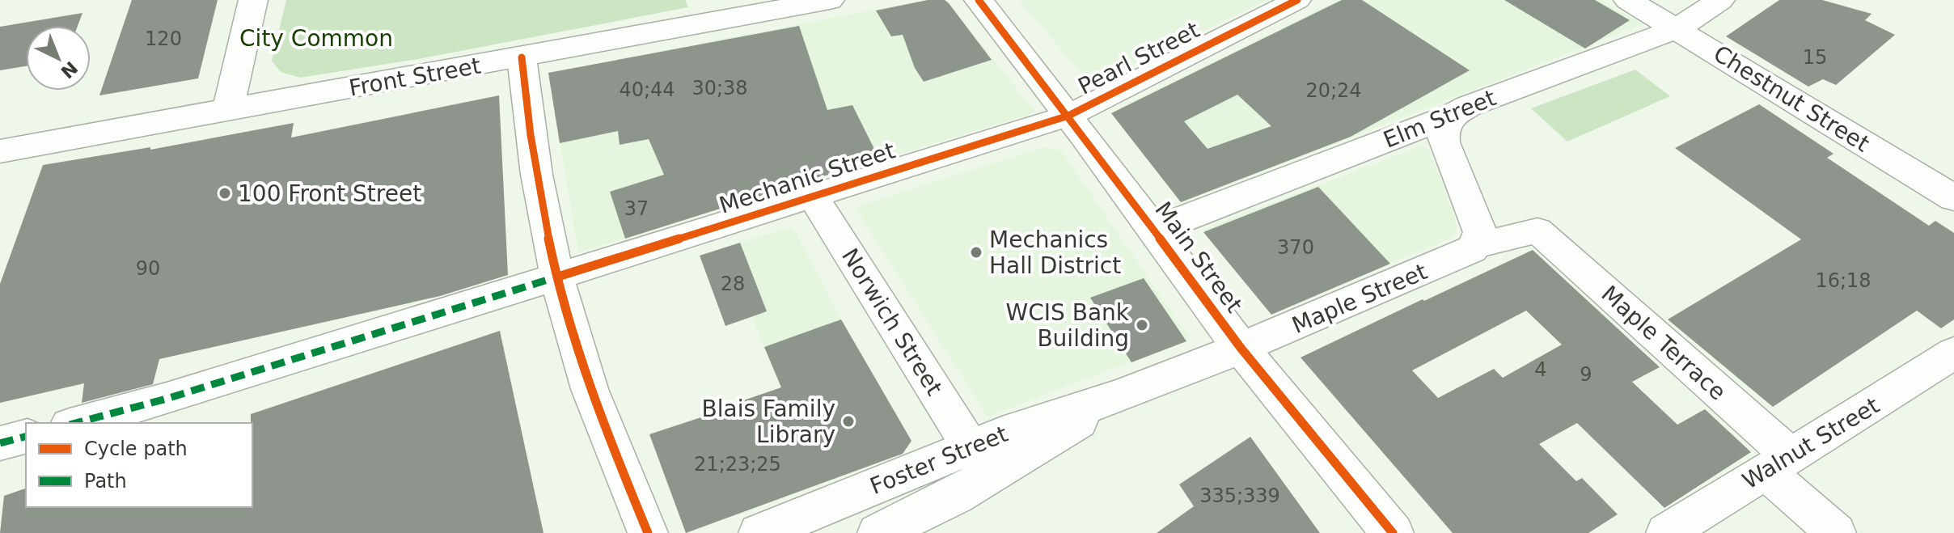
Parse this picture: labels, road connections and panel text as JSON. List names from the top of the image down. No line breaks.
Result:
{"streets":{"main road":["Front Street","Chestnut Street","Elm Street","Main Street","Maple Street","Foster Street"],"street":["Pearl Street","Mechanic Street","Norwich Street","Maple Terrace","Walnut Street"]},"crossings":[["Pearl Street","Mechanic Street"],["Pearl Street","Main Street"],["Chestnut Street","Elm Street"],["Elm Street","Main Street"],["Mechanic Street","Main Street"],["Mechanic Street","Norwich Street"],["Main Street","Maple Street"],["Main Street","Foster Street"],["Maple Street","Maple Terrace"],["Maple Street","Foster Street"],["Norwich Street","Foster Street"],["Maple Terrace","Walnut Street"]],"parks":["City Common"],"places":["100 Front Street","Mechanics Hall District","WCIS Bank Building","Blais Family Library"],"house_numbers":["120","15","30;38","40;44","20;24","37","370","90","16;18","28","4","9","21;23;25","335;339"],"legend":["Cycle path","Path"],"north":"bottom right"}
